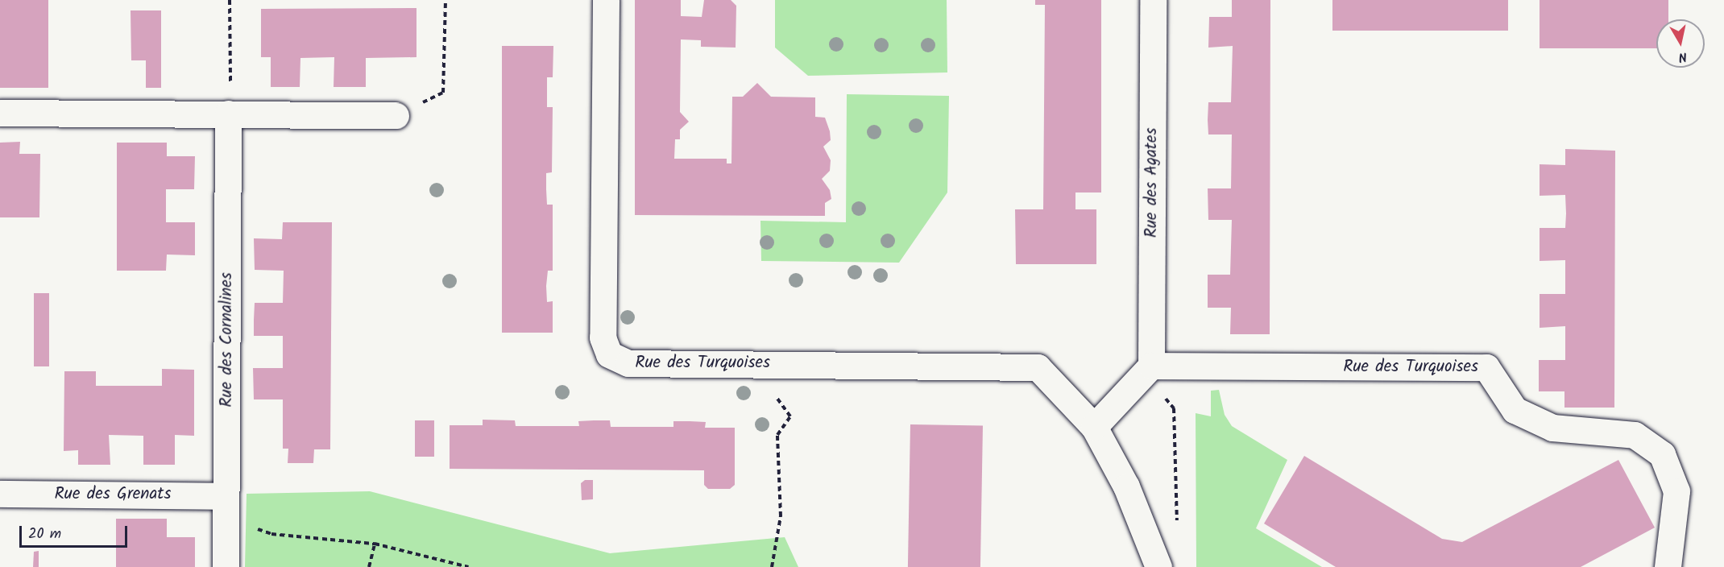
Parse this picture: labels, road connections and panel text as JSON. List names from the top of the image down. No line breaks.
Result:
{"streets":{"street":["Rue des Agates","Rue des Cornalines","Rue des Turquoises","Rue des Grenats"]},"crossings":[["Rue des Agates","Rue des Turquoises"],["Rue des Cornalines","Rue des Grenats"]],"scale_bar":"20 m","north":"bottom"}
